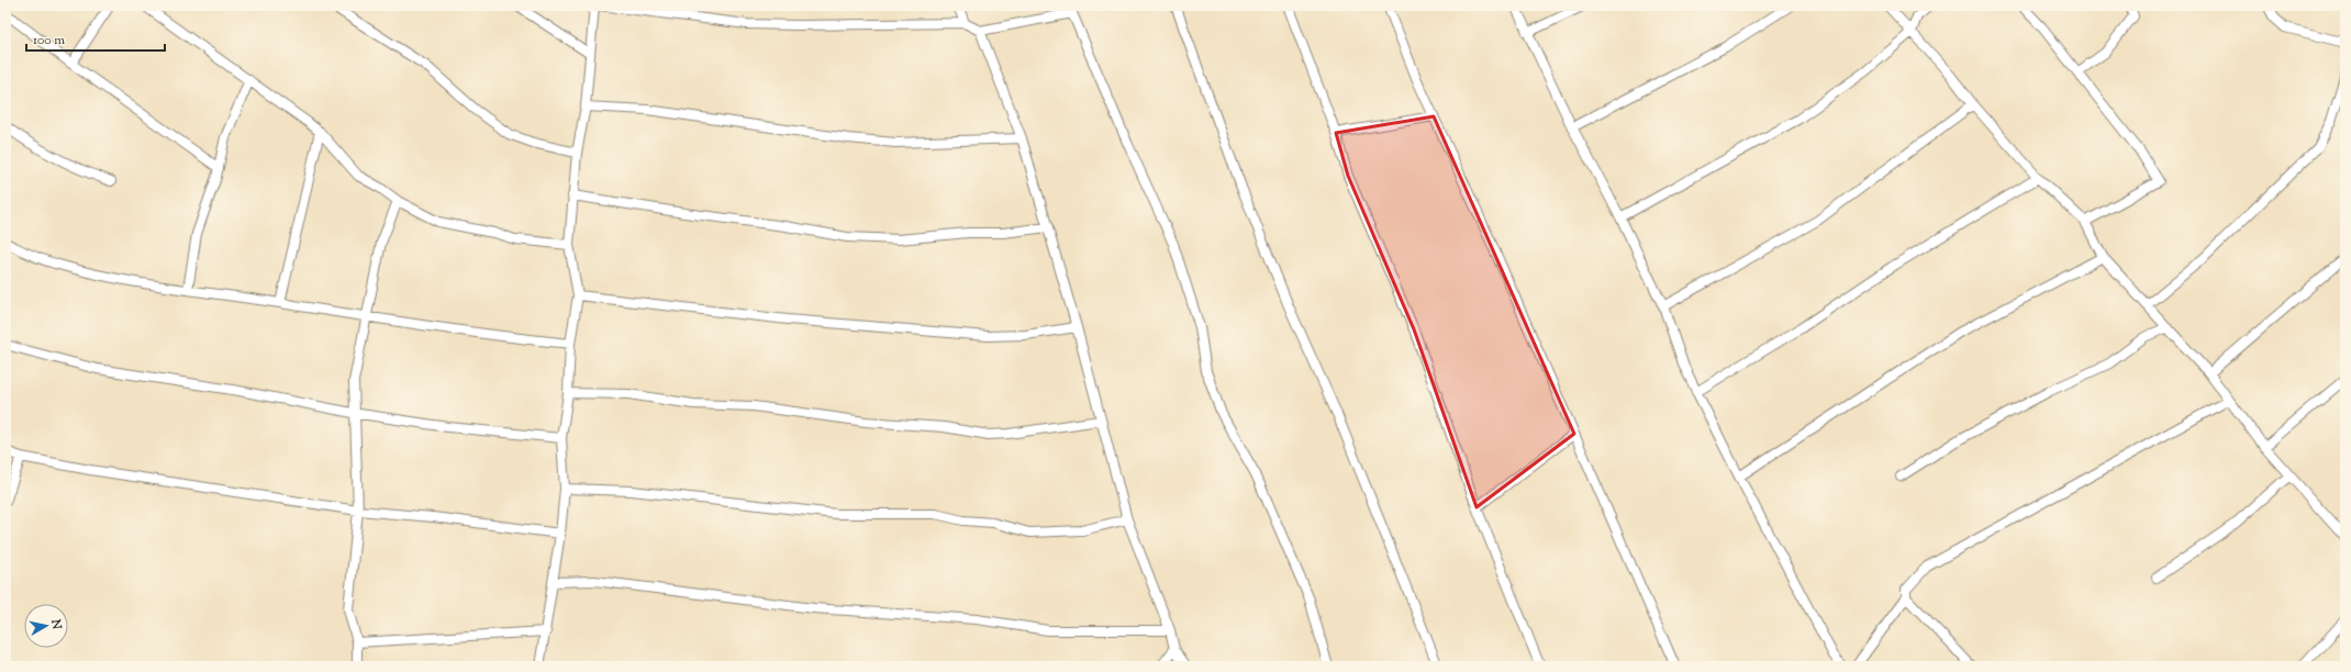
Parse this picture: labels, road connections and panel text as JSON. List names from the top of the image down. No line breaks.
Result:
{"scale_bar":"100 m","north":"right"}
